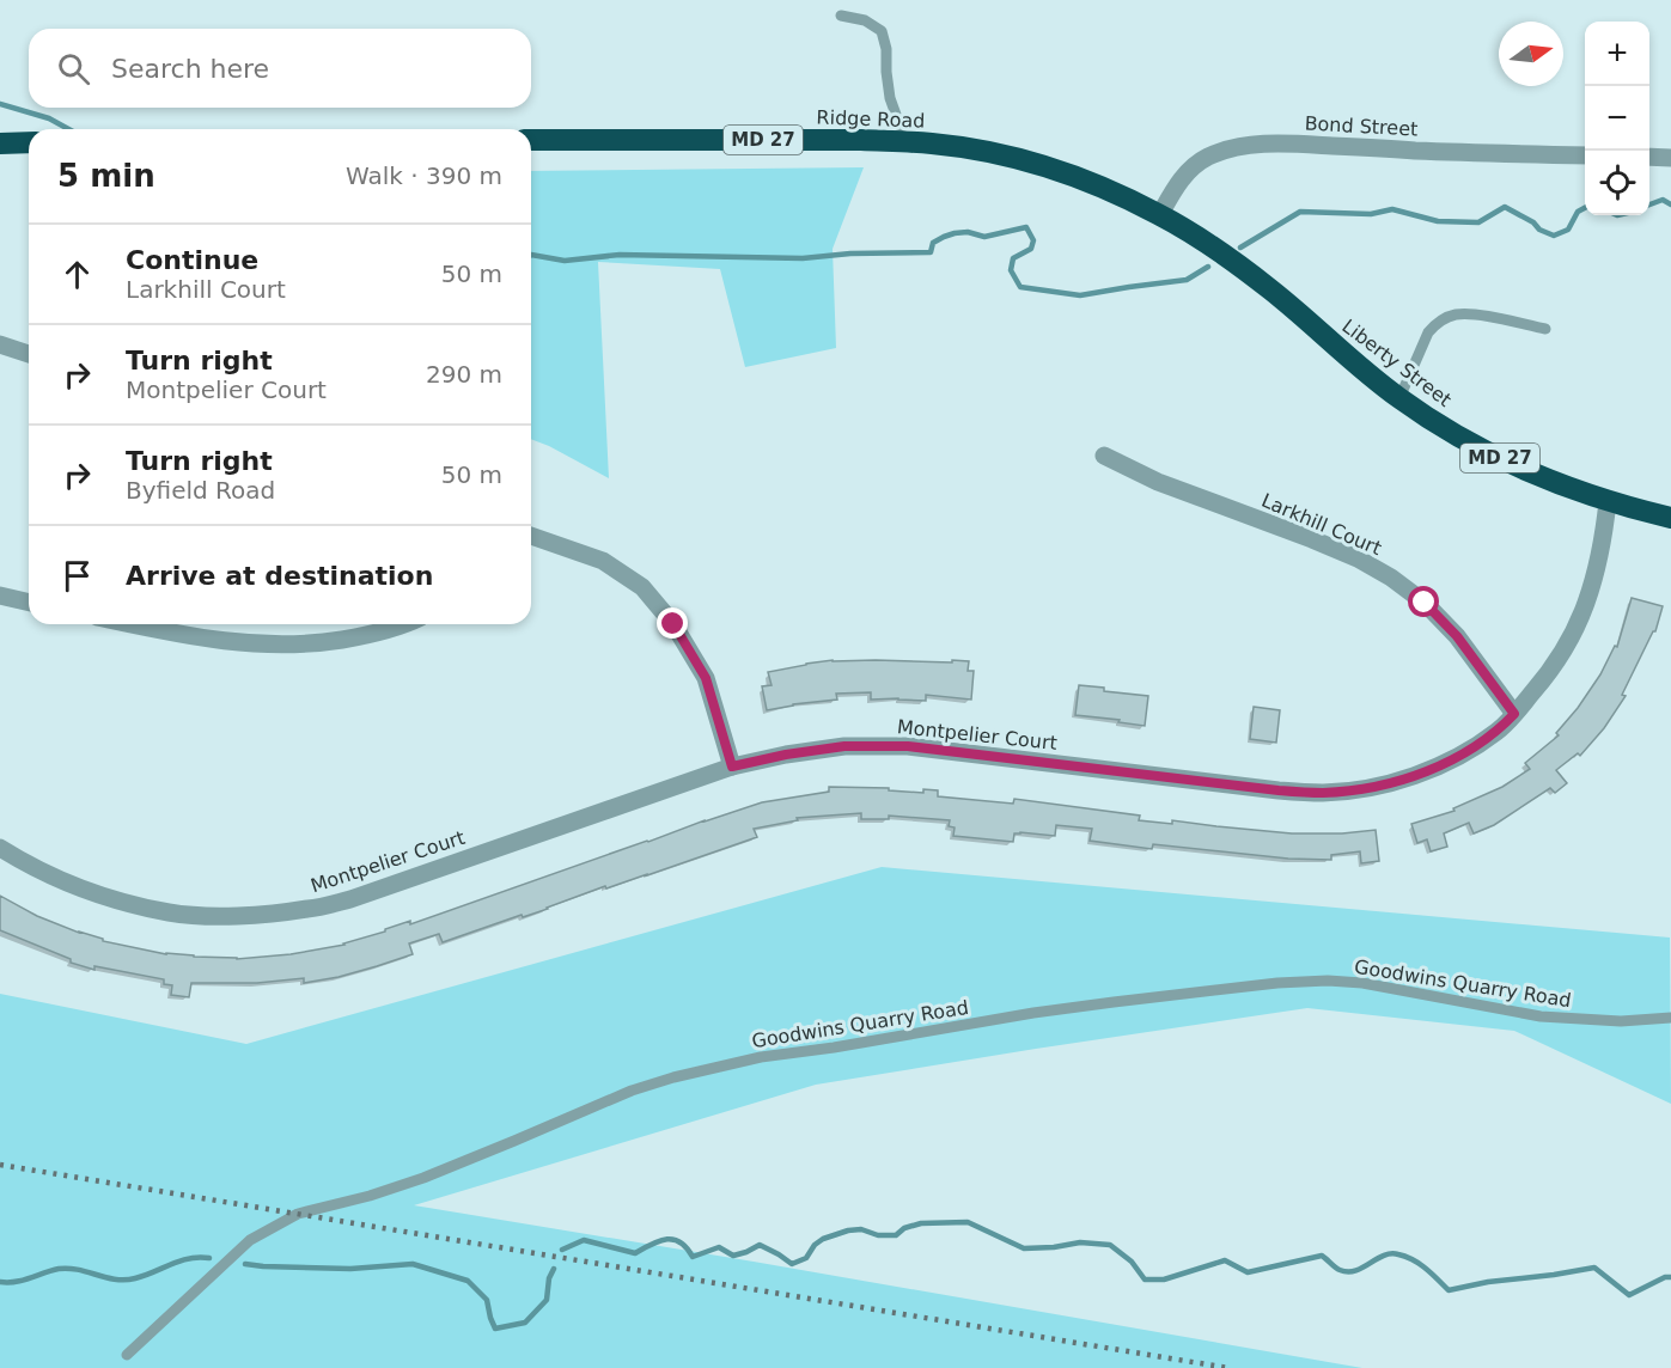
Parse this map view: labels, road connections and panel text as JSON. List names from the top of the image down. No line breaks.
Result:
{"streets":{"highway":["Ridge Road","MD 27","Liberty Street"],"street":["Bond Street","Larkhill Court","Montpelier Court"],"lane":["Goodwins Quarry Road"]},"crossings":[["Ridge Road","Bond Street"],["Ridge Road","Liberty Street"],["Bond Street","Liberty Street"],["Liberty Street","Montpelier Court"],["Larkhill Court","Montpelier Court"]],"north":"right","page":{"map_buttons":["+","−"],"search":"Search here","heading":["5 min","Walk · 390 m"],"list":[["Continue","Larkhill Court","50 m"],["Turn right","Montpelier Court","290 m"],["Turn right","Byfield Road","50 m"],"Arrive at destination"]}}
